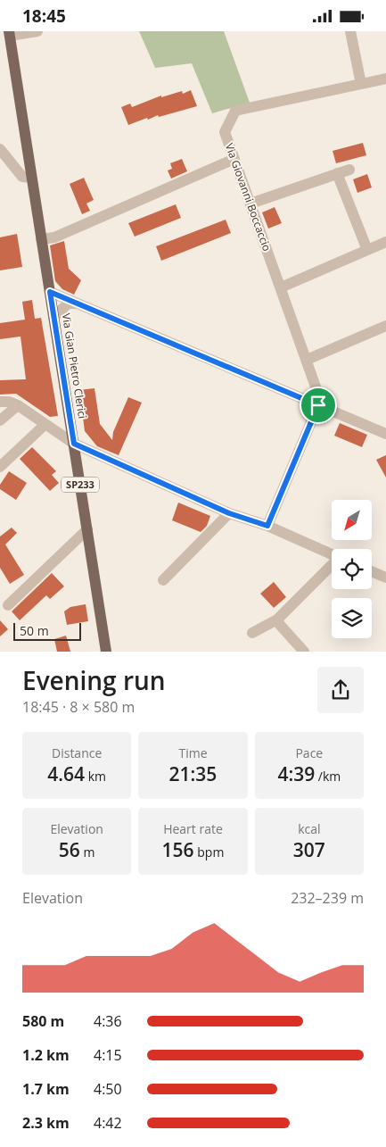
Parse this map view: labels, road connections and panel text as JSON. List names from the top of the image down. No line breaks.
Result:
{"streets":{"main road":["Via Gian Pietro Clerici","SP233"],"street":["Via Giovanni Boccaccio"]},"scale_bar":"50 m","north":"bottom left","page":{"status":"18:45","scale":"50 m","heading":["Evening run","18:45 · 8 × 580 m"],"stats":[["Distance","4.64 km"],["Time","21:35"],["Pace","4:39 /km"],["Elevation","56 m"],["Heart rate","156 bpm"],["kcal","307"]],"chart":["Elevation","232–239 m"],"list":[{"name":"580 m","note":"4:36"},{"name":"1.2 km","note":"4:15"},{"name":"1.7 km","note":"4:50"},{"name":"2.3 km","note":"4:42"}]}}
